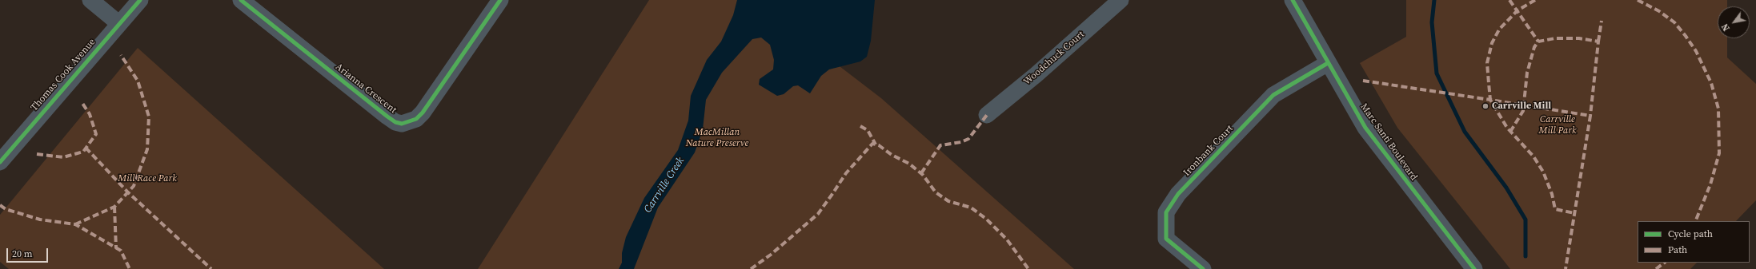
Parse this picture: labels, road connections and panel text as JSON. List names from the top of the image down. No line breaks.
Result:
{"streets":{"street":["Woodchuck Court","Thomas Cook Avenue","Arianna Crescent","Marc Santi Boulevard","Ironbank Court"]},"crossings":[["Marc Santi Boulevard","Ironbank Court"]],"water":["Carrville Creek"],"parks":["Carrville Mill Park","MacMillan Nature Preserve","Mill Race Park"],"places":["Carrville Mill"],"legend":["Cycle path","Path"],"scale_bar":"20 m","north":"bottom left"}
